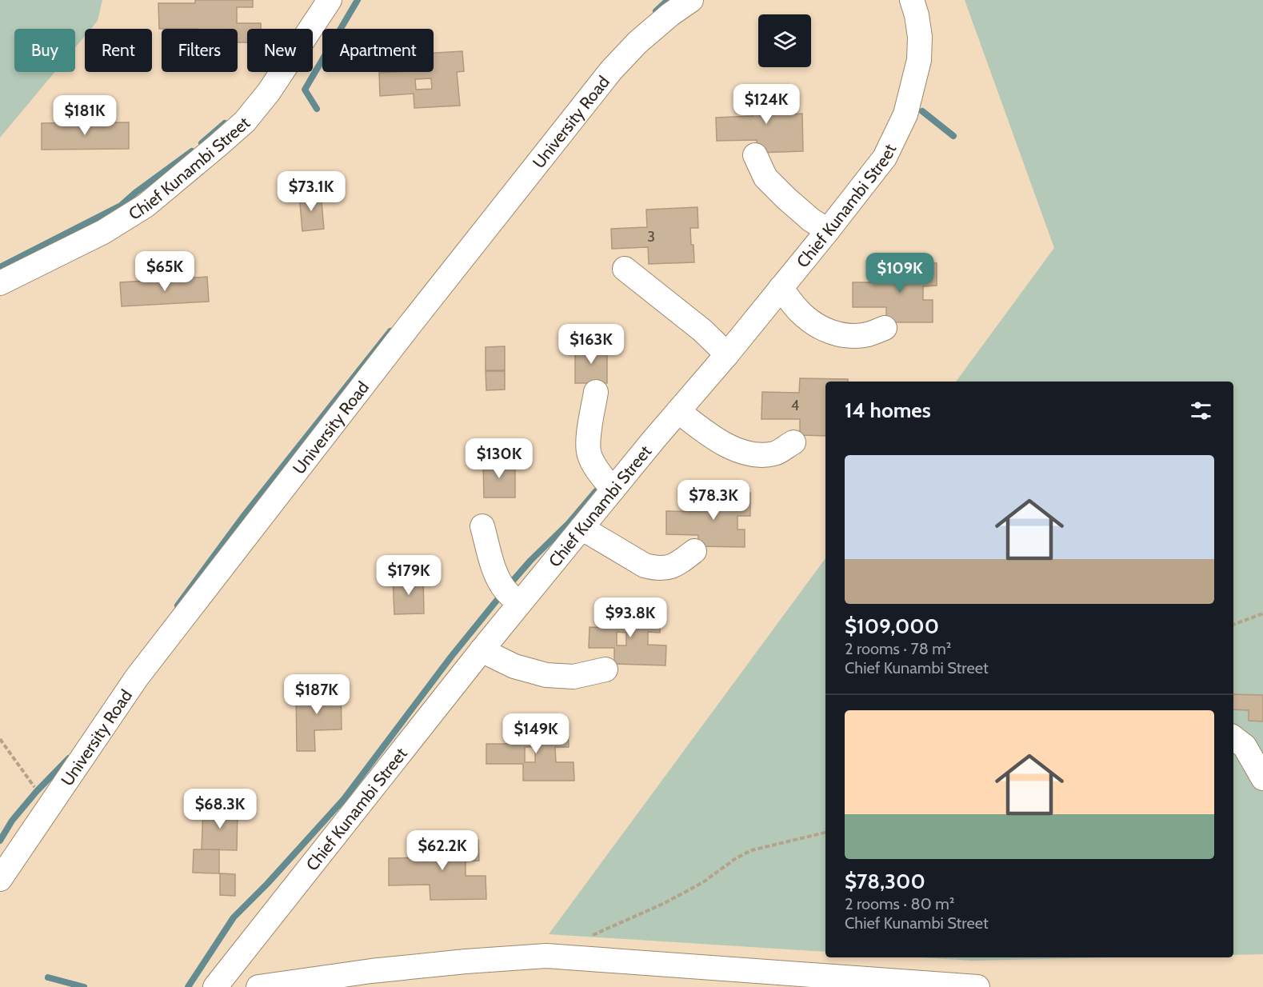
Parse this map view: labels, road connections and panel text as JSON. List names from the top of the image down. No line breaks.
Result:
{"streets":{"street":["University Road","Chief Kunambi Street"]},"house_numbers":["3","4"],"page":{"chip":["Buy","Rent","Filters","New","Apartment"],"price":["$124K","$181K","$73.1K","$65K","$109K","$163K","$130K","$78.3K","$179K","$93.8K","$187K","$149K","$68.3K","$62.2K"],"heading":"14 homes","list":[{"name":"$109,000","note":"2 rooms · 78 m² · Chief Kunambi Street"},{"name":"$78,300","note":"2 rooms · 80 m² · Chief Kunambi Street"}]}}
